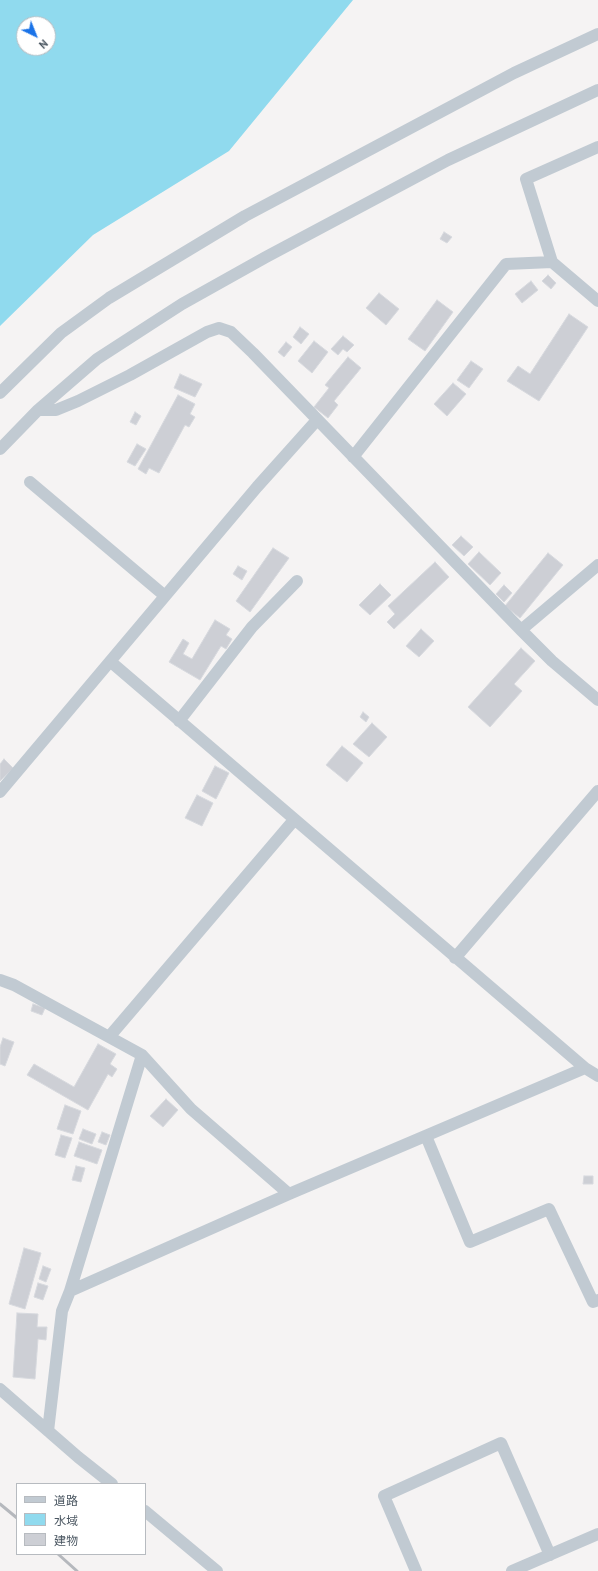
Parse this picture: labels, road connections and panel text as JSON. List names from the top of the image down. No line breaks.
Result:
{"legend":["道路","水域","建物"],"north":"bottom right"}
